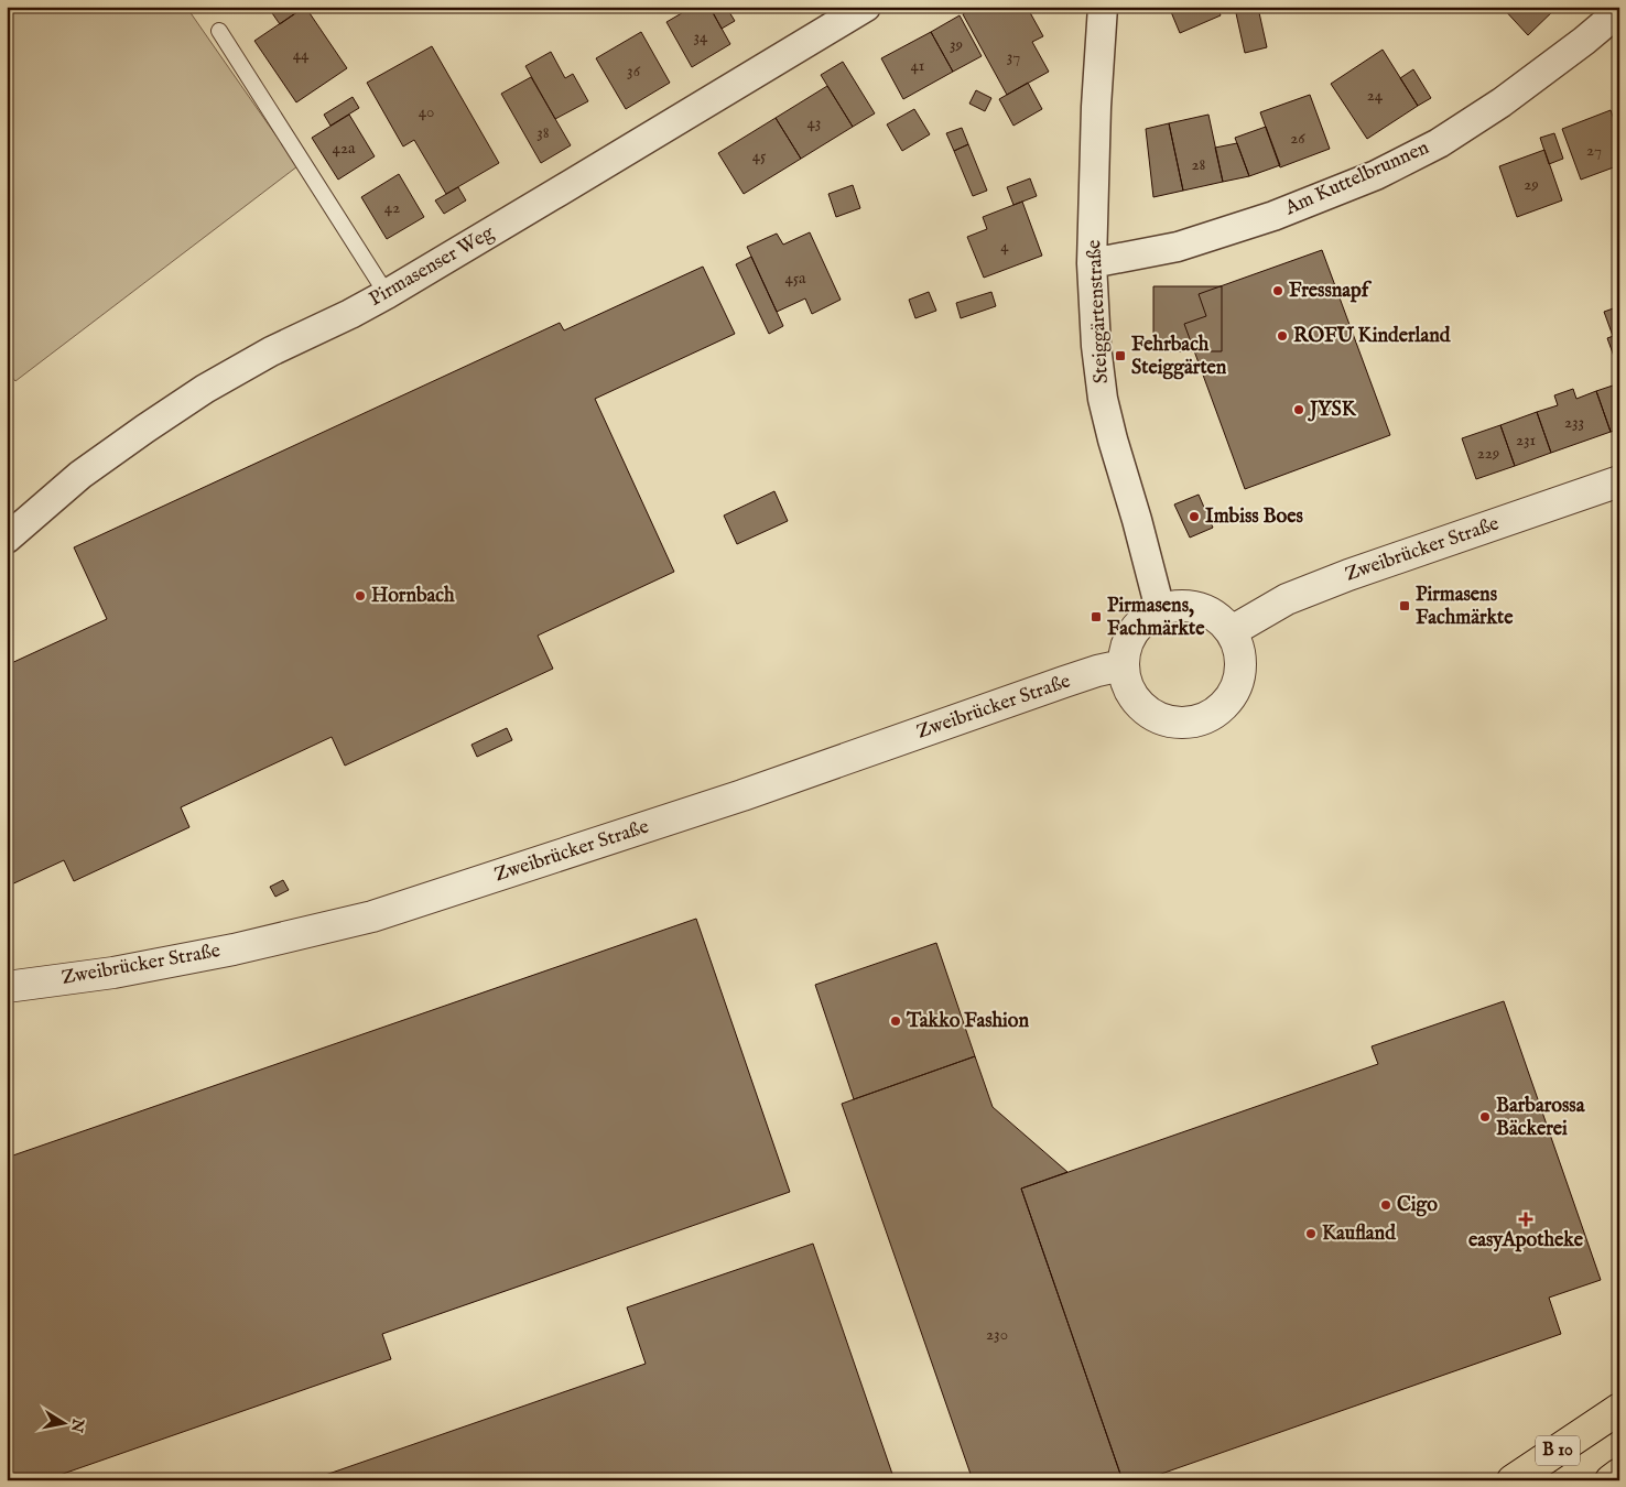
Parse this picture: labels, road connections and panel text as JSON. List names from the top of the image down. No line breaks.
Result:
{"streets":{"highway":["B 10"],"street":["Am Kuttelbrunnen","Pirmasenser Weg","Steiggärtenstraße","Zweibrücker Straße"]},"crossings":[["Am Kuttelbrunnen","Steiggärtenstraße"],["Steiggärtenstraße","Zweibrücker Straße"]],"places":{"other":["Fressnapf","ROFU Kinderland","JYSK","Imbiss Boes","Hornbach","Takko Fashion","Barbarossa Bäckerei","Cigo","Kaufland"],"transit":["Fehrbach Steiggärten","Pirmasens Fachmärkte","Pirmasens, Fachmärkte"],"health":["easyApotheke"]},"house_numbers":["34","39","44","37","41","36","24","40","43","38","26","42a","27","45","28","29","42","4","45a","233","231","229","230"],"north":"right"}
